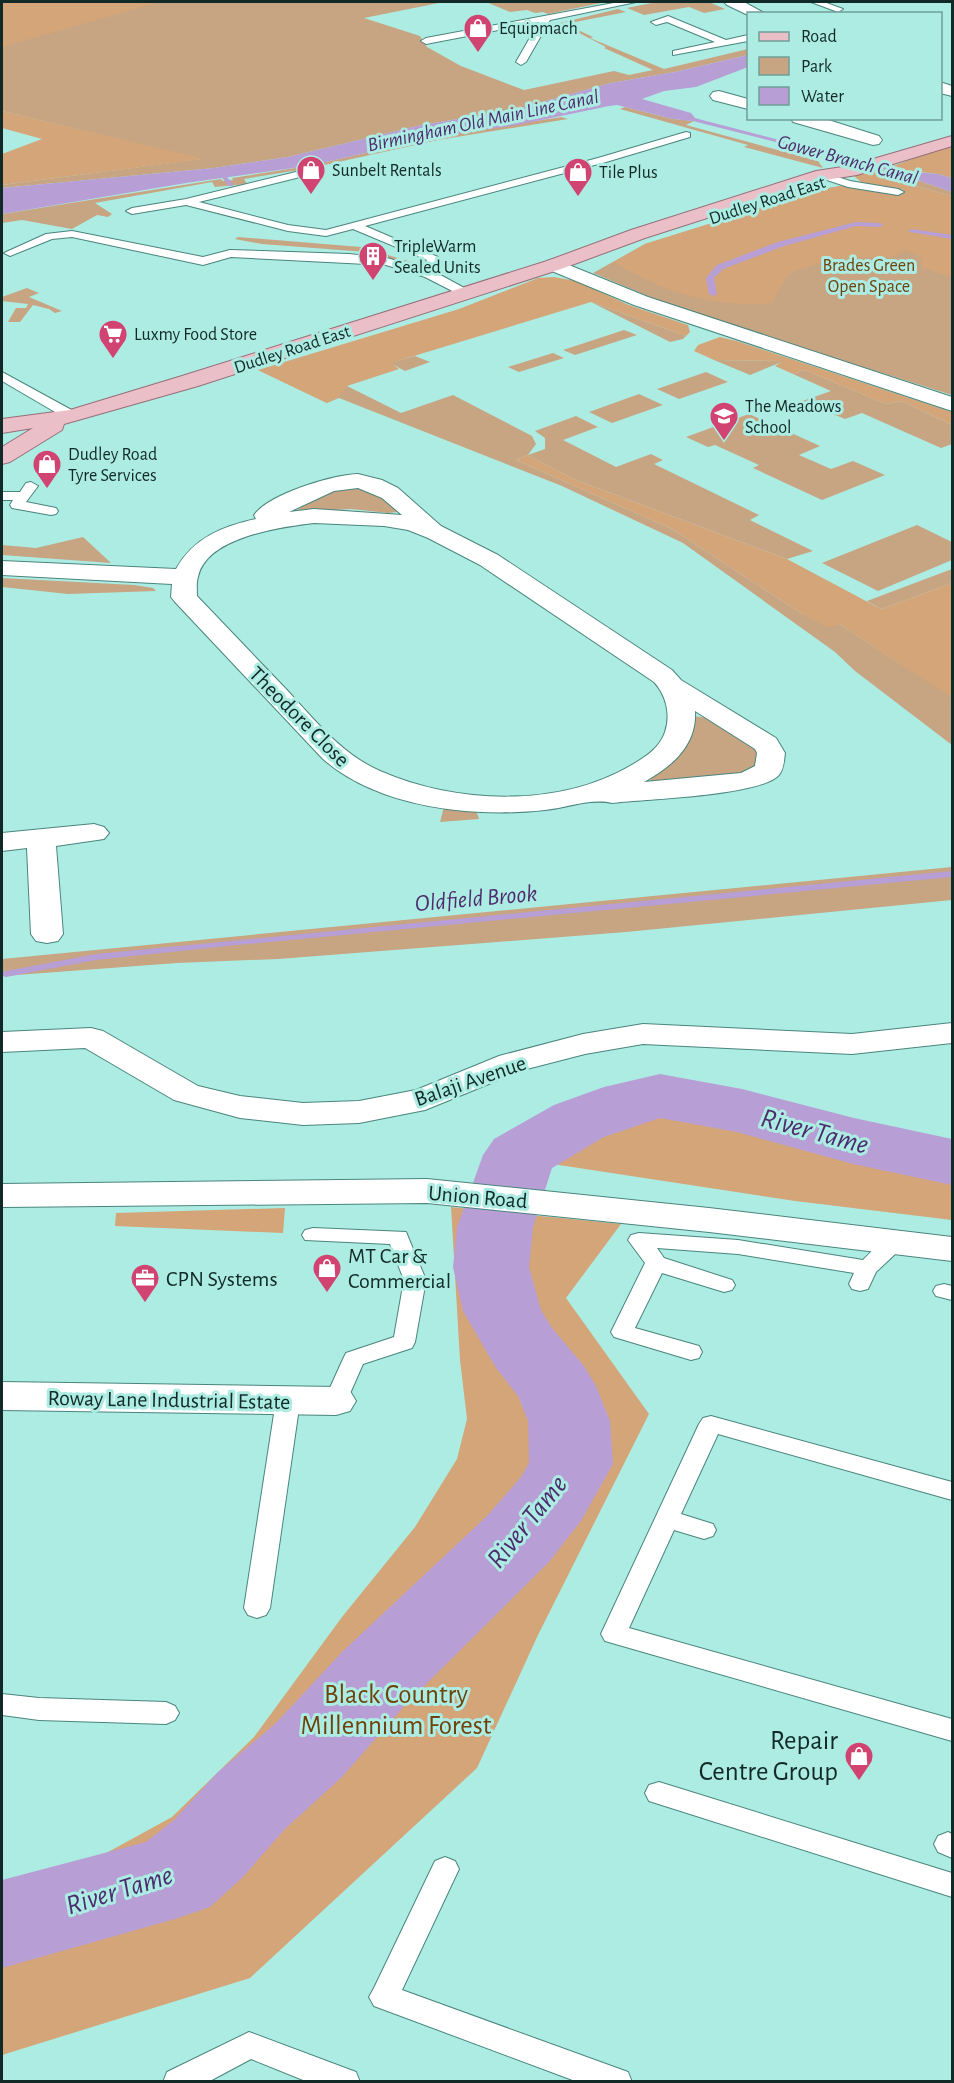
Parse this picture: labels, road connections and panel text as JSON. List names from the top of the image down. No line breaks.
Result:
{"streets":{"main road":["Dudley Road East"],"street":["Theodore Close","Balaji Avenue","Union Road","Roway Lane Industrial Estate"]},"water":["Birmingham Old Main Line Canal","Gower Branch Canal","Oldfield Brook","River Tame"],"parks":["Brades Green Open Space","Black Country Millennium Forest"],"places":{"shop":["Equipmach","Sunbelt Rentals","Tile Plus","Dudley Road Tyre Services","MT Car & Commercial","Repair Centre Group"],"building":["TripleWarm Sealed Units"],"supermarket":["Luxmy Food Store"],"school or university":["The Meadows School"],"office":["CPN Systems"]},"legend":["Road","Park","Water"]}
